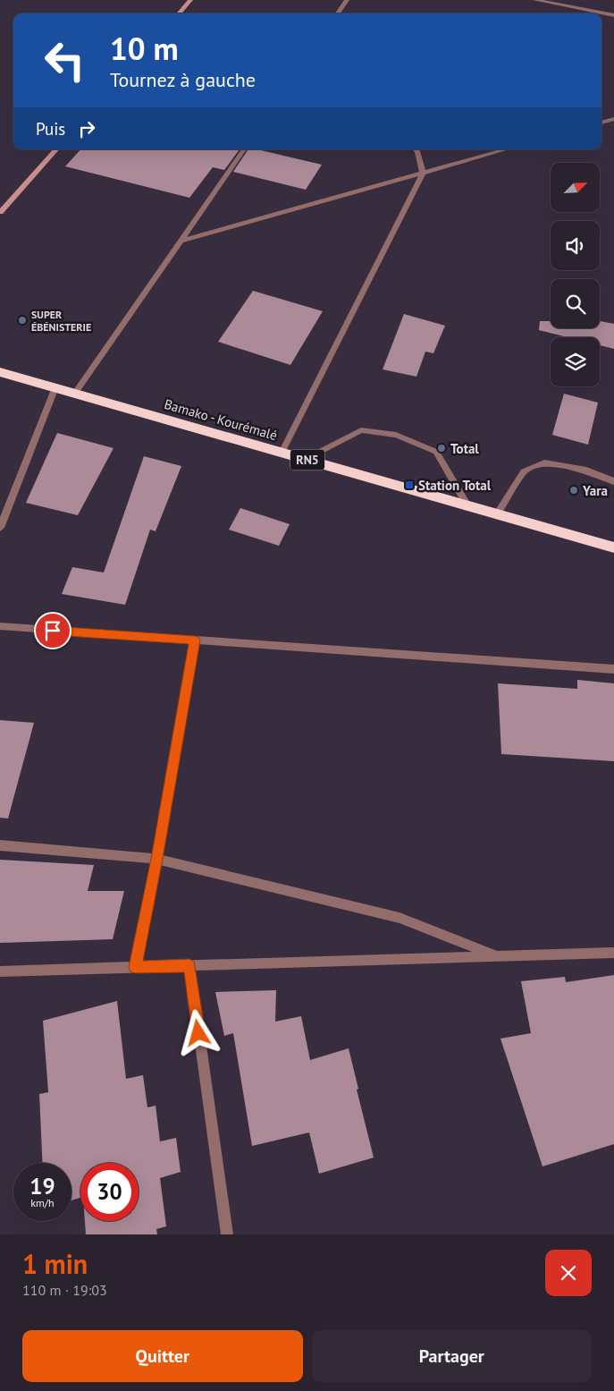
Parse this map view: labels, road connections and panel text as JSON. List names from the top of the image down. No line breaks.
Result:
{"streets":{"highway":["Bamako - Kourémalé","RN5"]},"places":{"other":["SUPER ÉBÉNISTERIE","Total","Yara"],"transit":["Station Total"]},"north":"top right","page":{"turn":["10 m","Tournez à gauche"],"then":"Puis","speed":"19 km/h","limit":"30","heading":["1 min","110 m · 19:03"],"buttons":["Quitter","Partager"]}}
